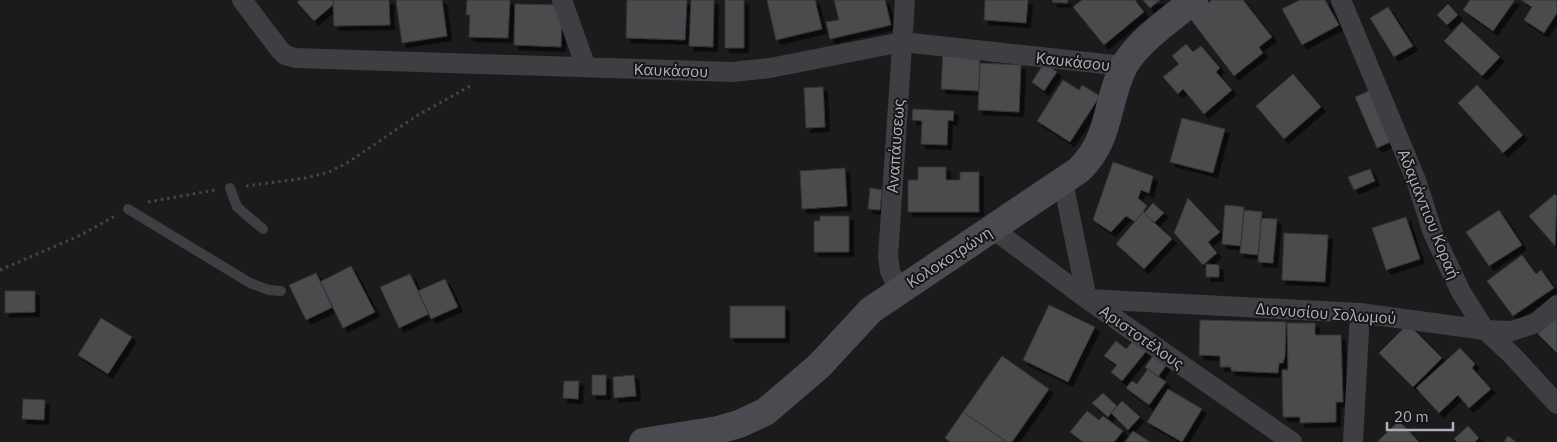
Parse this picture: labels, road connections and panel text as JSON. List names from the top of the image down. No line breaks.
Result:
{"streets":{"street":["Καυκάσου","Αναπάυσεως","Αδαμάντιου Κοραή","Κολοκοτρώνη","Διονυσίου Σολωμού","Αριστοτέλους"]},"crossings":[["Καυκάσου","Αναπάυσεως"],["Καυκάσου","Κολοκοτρώνη"],["Αναπάυσεως","Κολοκοτρώνη"],["Αδαμάντιου Κοραή","Διονυσίου Σολωμού"],["Κολοκοτρώνη","Αριστοτέλους"],["Διονυσίου Σολωμού","Αριστοτέλους"]],"scale_bar":"20 m"}
